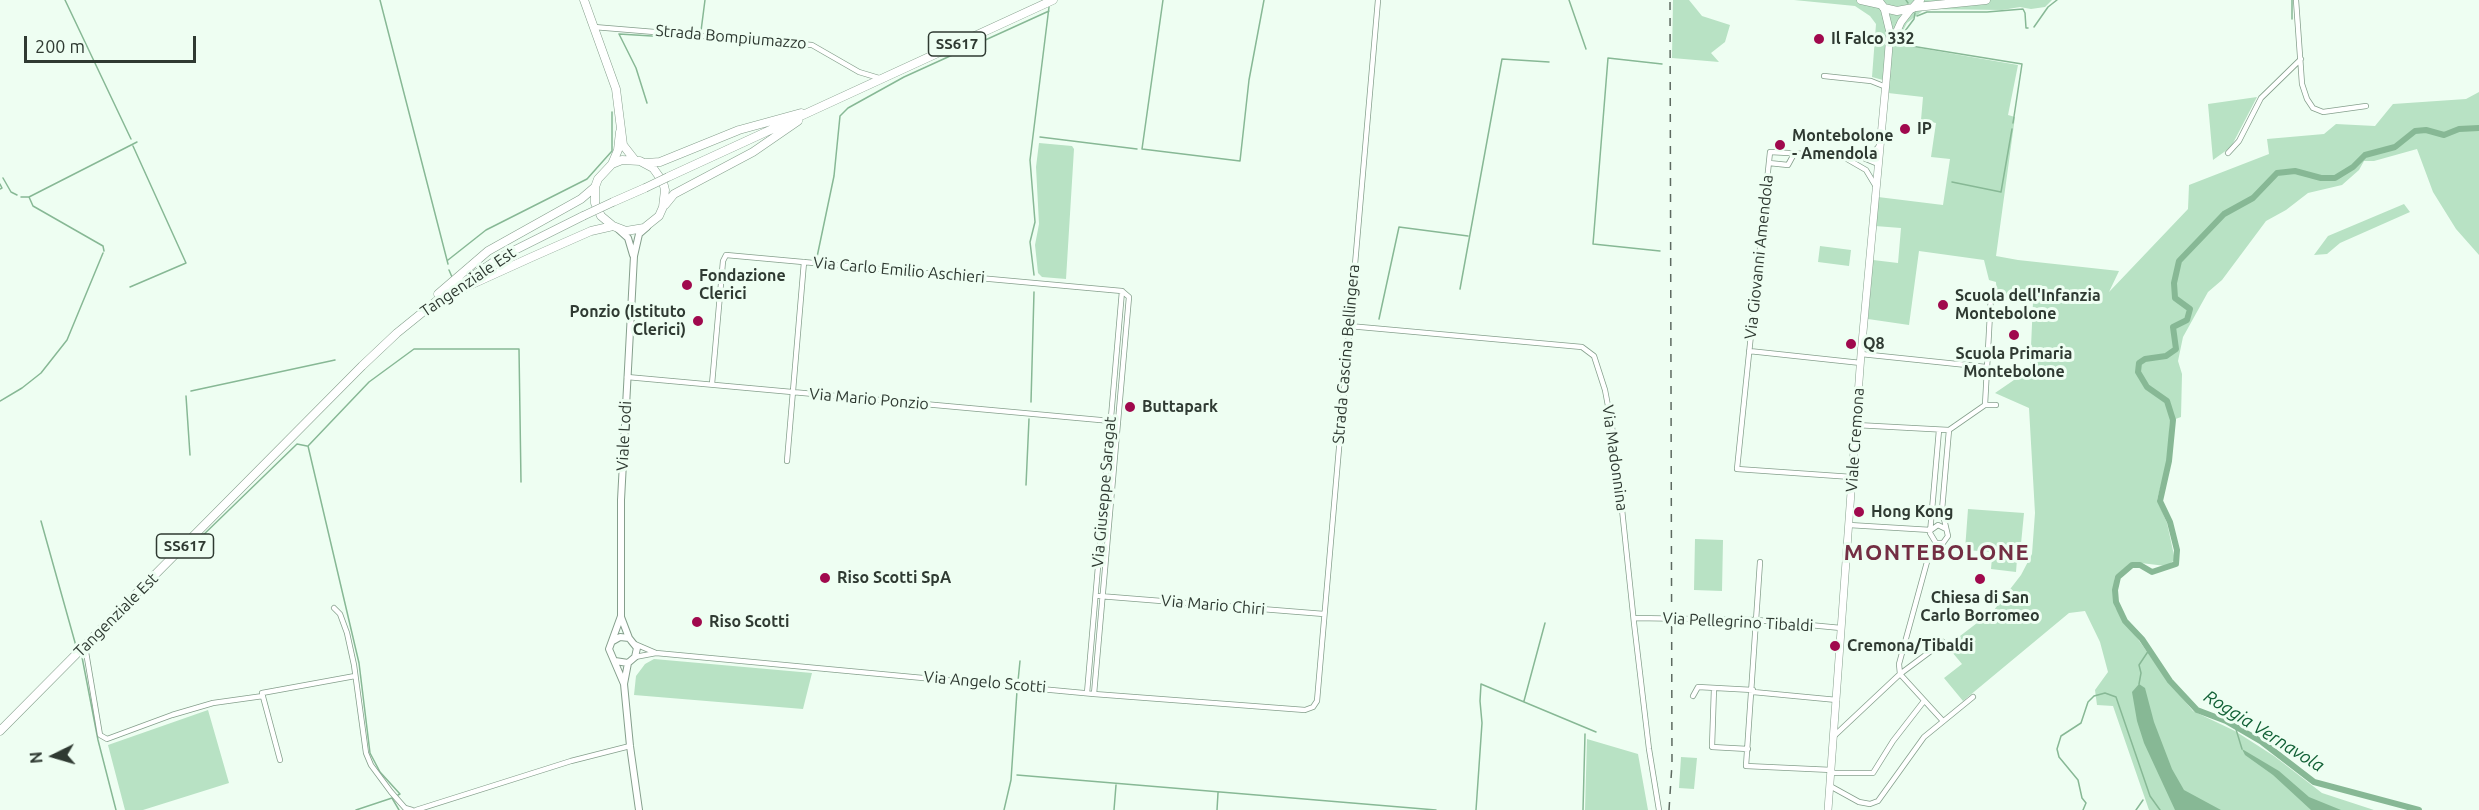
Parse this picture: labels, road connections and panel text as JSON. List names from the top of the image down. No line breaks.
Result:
{"streets":{"main road":["SS617","Tangenziale Est","Viale Cremona"],"street":["Strada Bompiumazzo","Via Giovanni Amendola","Via Carlo Emilio Aschieri","Strada Cascina Bellingera","Via Mario Ponzio","Viale Lodi","Via Madonnina","Via Giuseppe Saragat","Via Mario Chiri","Via Pellegrino Tibaldi","Via Angelo Scotti"]},"crossings":[["Strada Bompiumazzo","Tangenziale Est"],["Via Giovanni Amendola","Viale Cremona"],["Via Carlo Emilio Aschieri","Via Mario Ponzio"],["Via Carlo Emilio Aschieri","Via Giuseppe Saragat"],["Strada Cascina Bellingera","Via Madonnina"],["Strada Cascina Bellingera","Via Mario Chiri"],["Strada Cascina Bellingera","Via Angelo Scotti"],["Via Mario Ponzio","Viale Lodi"],["Via Mario Ponzio","Via Giuseppe Saragat"],["Viale Lodi","Via Angelo Scotti"],["Viale Cremona","Via Pellegrino Tibaldi"],["Via Madonnina","Via Pellegrino Tibaldi"],["Via Giuseppe Saragat","Via Mario Chiri"],["Via Giuseppe Saragat","Via Angelo Scotti"]],"districts":["MONTEBOLONE"],"water":["Roggia Vernavola"],"places":["Il Falco 332","IP","Montebolone - Amendola","Fondazione Clerici","Scuola dell'Infanzia Montebolone","Ponzio (Istituto Clerici)","Scuola Primaria Montebolone","Q8","Buttapark","Hong Kong","Riso Scotti SpA","Chiesa di San Carlo Borromeo","Riso Scotti","Cremona/Tibaldi"],"scale_bar":"200 m","north":"left"}
